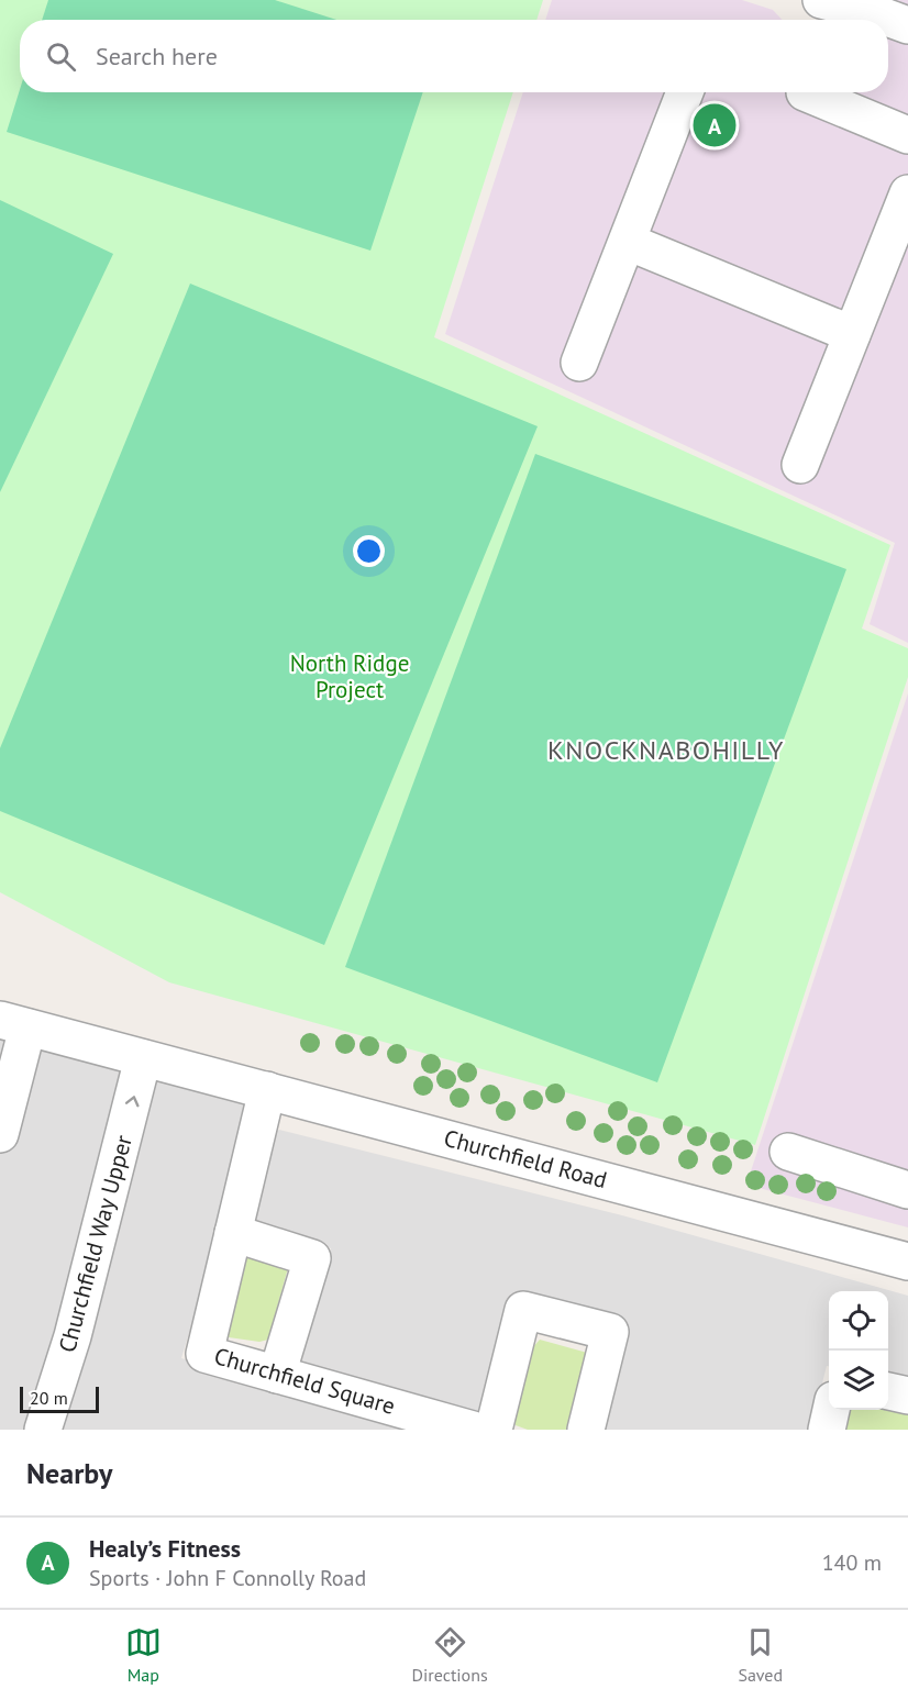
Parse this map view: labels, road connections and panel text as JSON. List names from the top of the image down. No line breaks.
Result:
{"streets":{"street":["Churchfield Road","Churchfield Way Upper","Churchfield Square"]},"crossings":[["Churchfield Road","Churchfield Way Upper"],["Churchfield Road","Churchfield Square"]],"one_way":["Churchfield Way Upper"],"districts":["KNOCKNABOHILLY"],"parks":["North Ridge Project"],"scale_bar":"20 m","page":{"search":"Search here","pins":"A","scale":"20 m","heading":"Nearby","list":[{"mark":"A","name":"Healy’s Fitness","note":"Sports · John F Connolly Road","value":"140 m"}],"nav":["Map","Directions","Saved"]}}
